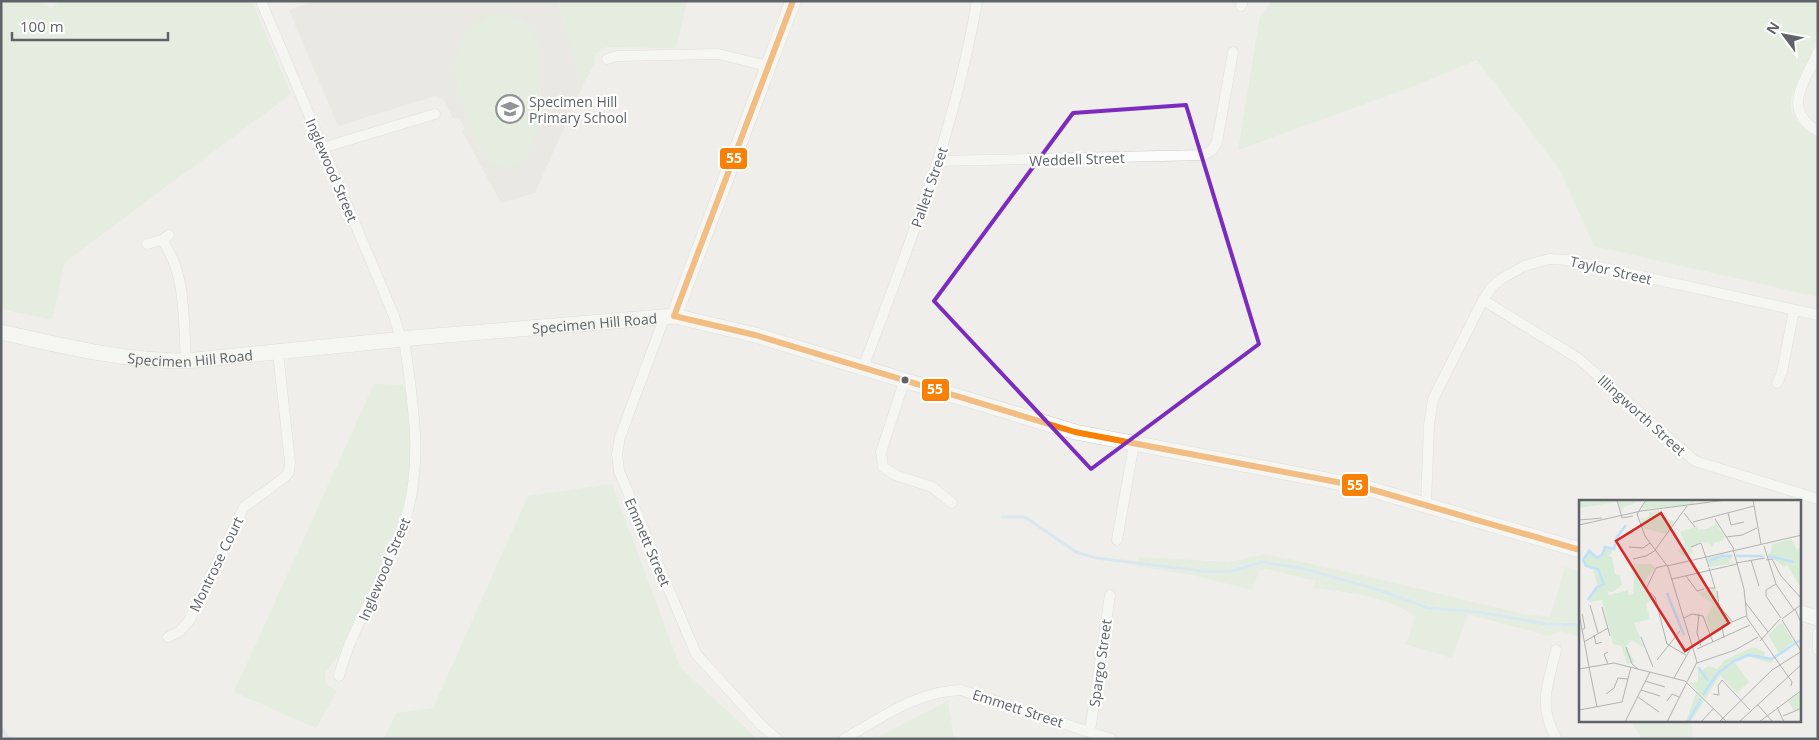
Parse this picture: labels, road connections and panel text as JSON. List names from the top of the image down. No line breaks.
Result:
{"streets":{"main road":["Specimen Hill Road"],"street":["Weddell Street","Inglewood Street","Pallett Street","Taylor Street","Illingworth Street","Emmett Street","Montrose Court","Spargo Street"]},"crossings":[["Weddell Street","Pallett Street"],["Inglewood Street","Specimen Hill Road"],["Pallett Street","Specimen Hill Road"],["Taylor Street","Specimen Hill Road"],["Taylor Street","Illingworth Street"],["Specimen Hill Road","Emmett Street"],["Specimen Hill Road","Montrose Court"],["Emmett Street","Spargo Street"]],"places":{"school or university":["Specimen Hill Primary School"]},"lines":["transit line 55"],"scale_bar":"100 m","north":"top left"}
